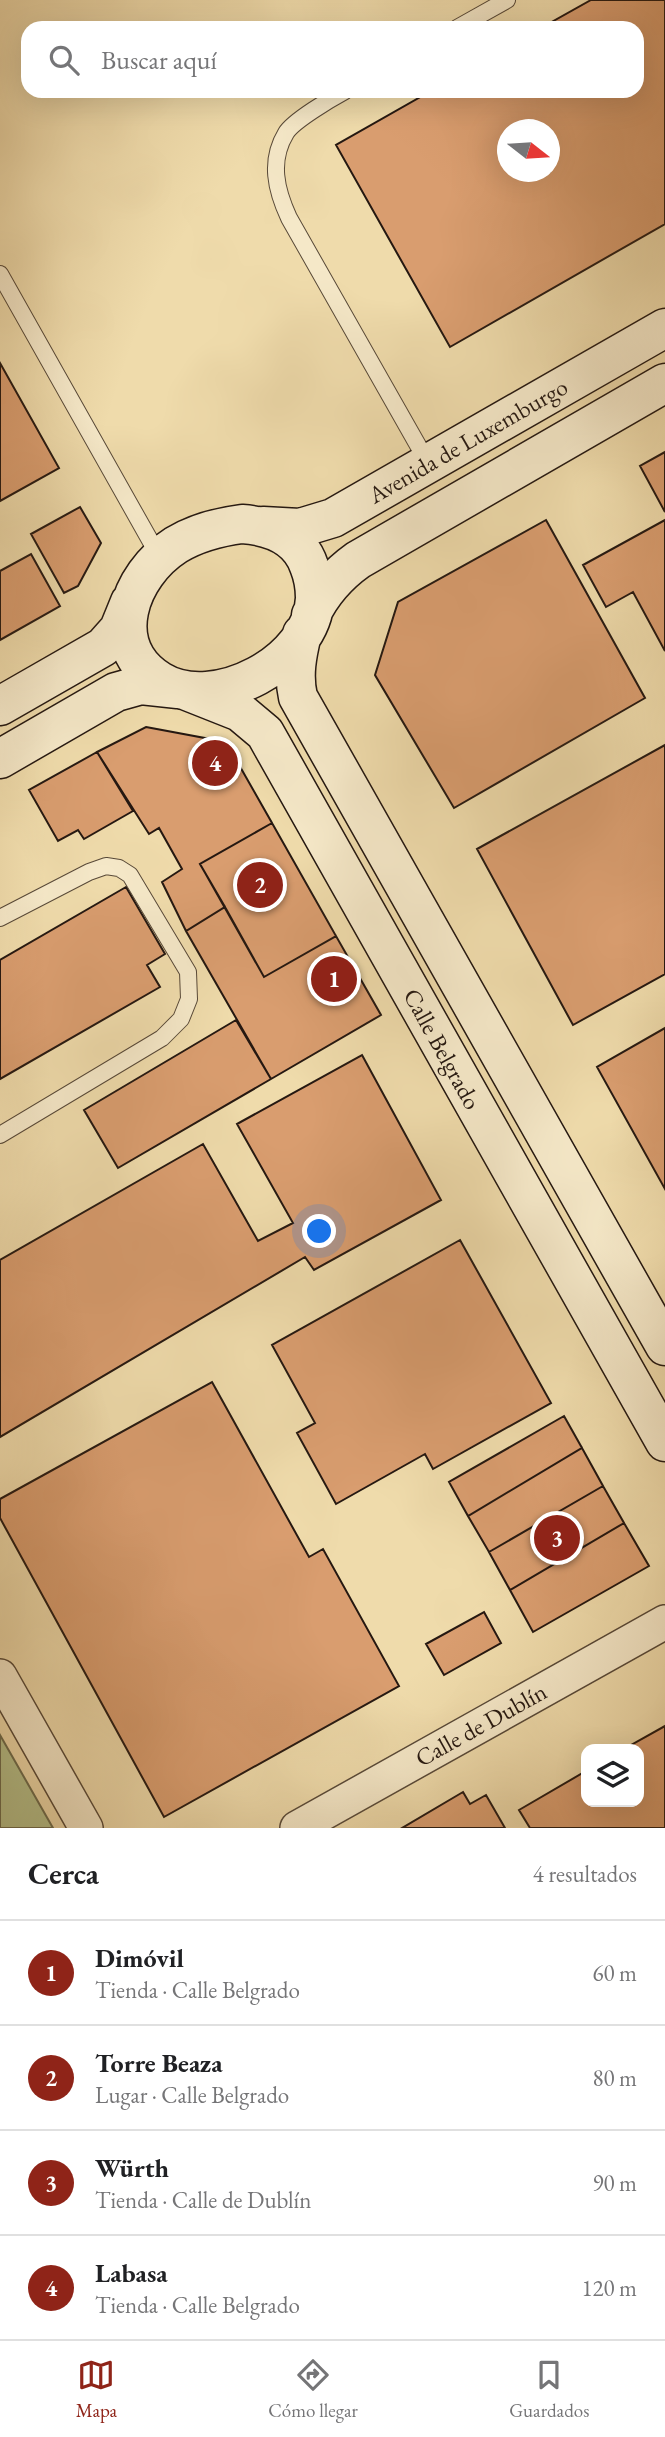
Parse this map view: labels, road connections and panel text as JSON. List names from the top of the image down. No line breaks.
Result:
{"streets":{"main road":["Avenida de Luxemburgo","Calle Belgrado"],"street":["Calle de Dublín"]},"crossings":[["Avenida de Luxemburgo","Calle Belgrado"]],"north":"right","page":{"search":"Buscar aquí","pins":["4","2","1","3"],"heading":["Cerca","4 resultados"],"list":[{"mark":"1","name":"Dimóvil","note":"Tienda · Calle Belgrado","value":"60 m"},{"mark":"2","name":"Torre Beaza","note":"Lugar · Calle Belgrado","value":"80 m"},{"mark":"3","name":"Würth","note":"Tienda · Calle de Dublín","value":"90 m"},{"mark":"4","name":"Labasa","note":"Tienda · Calle Belgrado","value":"120 m"}],"nav":["Mapa","Cómo llegar","Guardados"]}}
